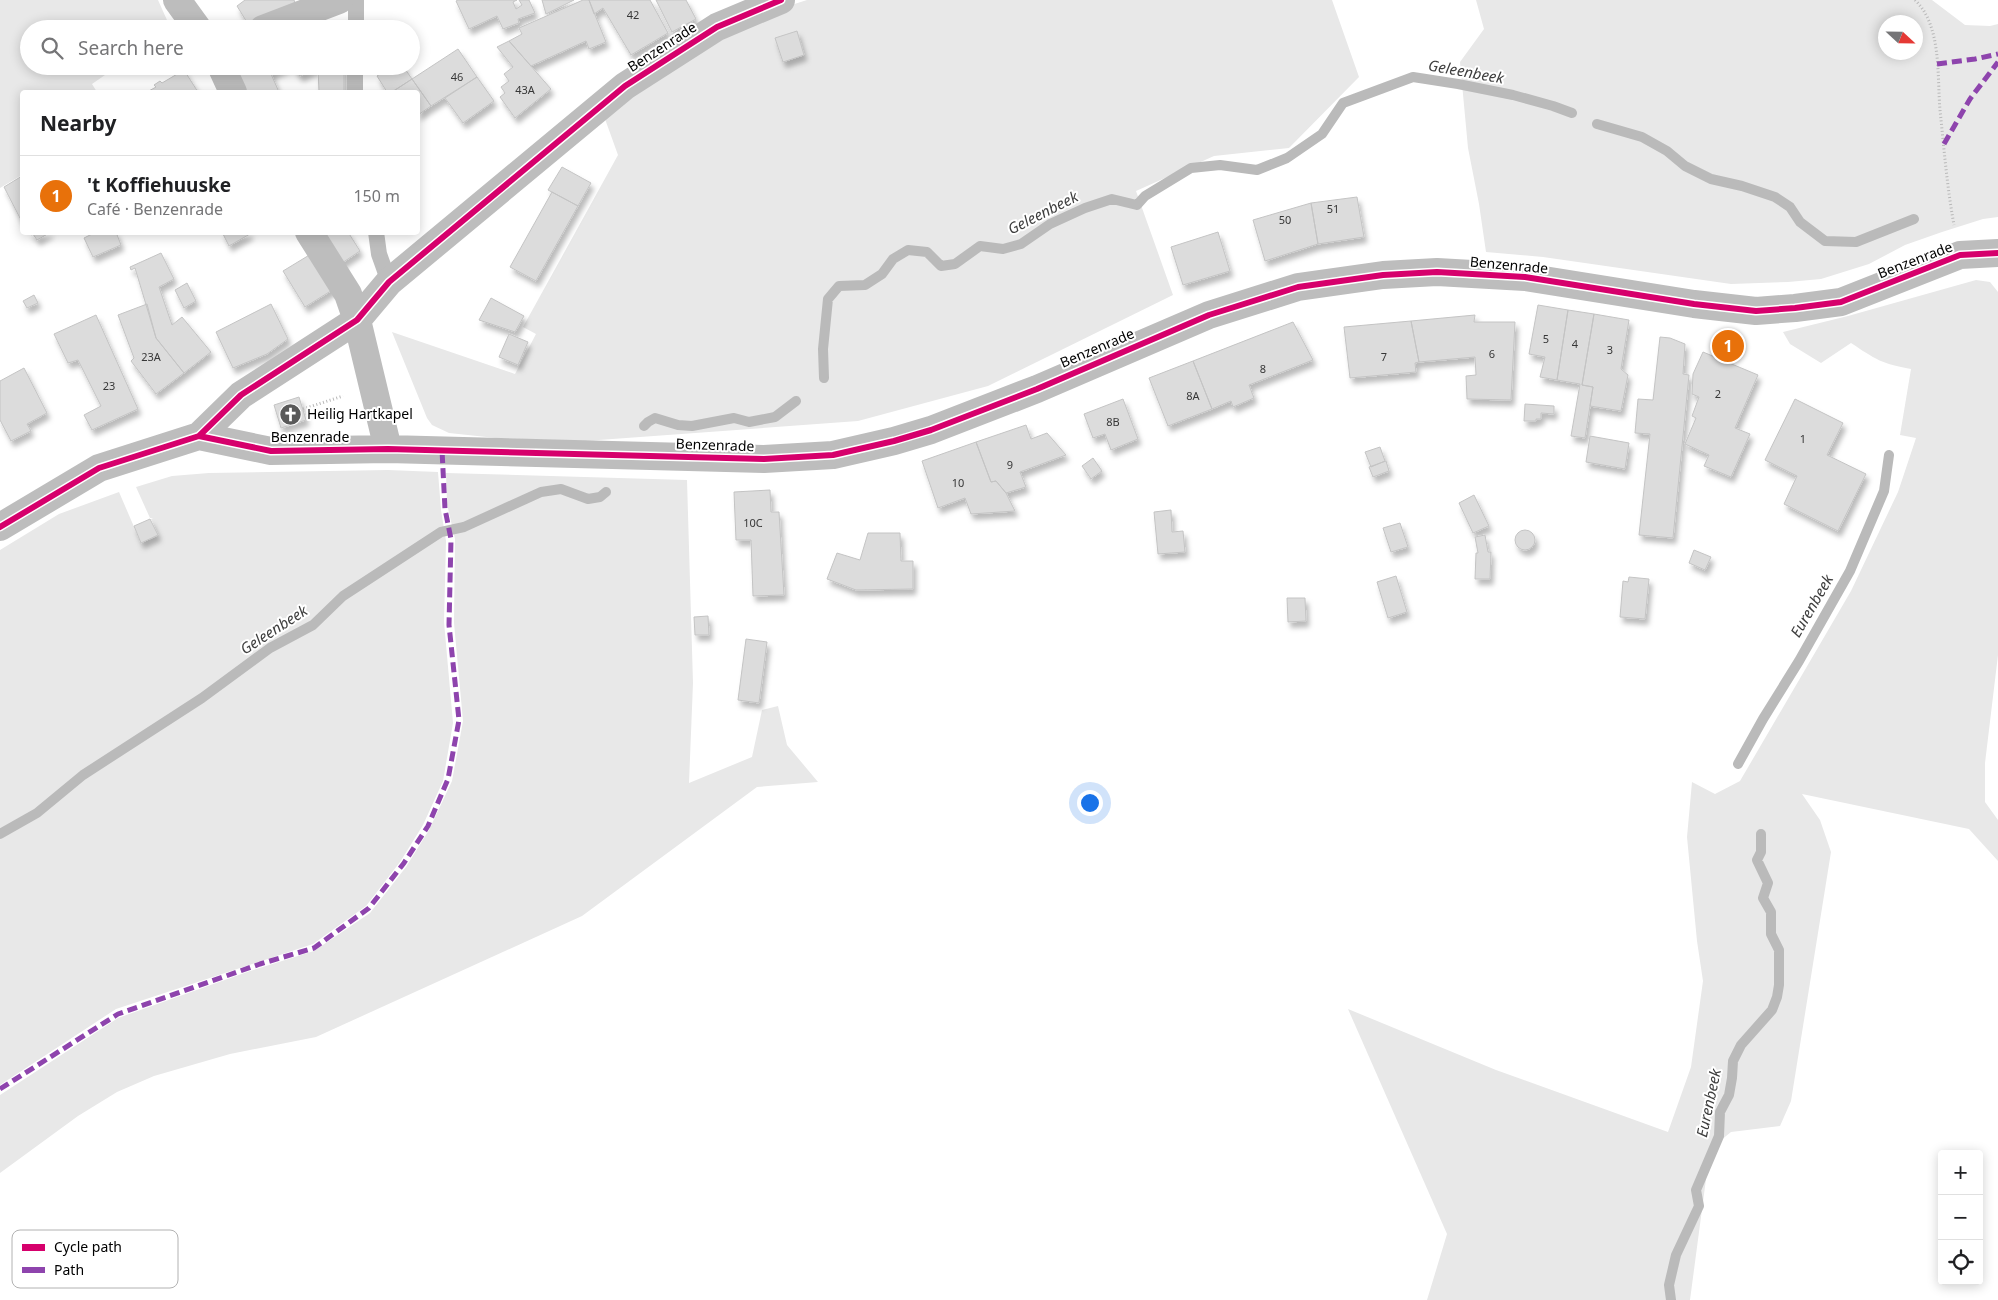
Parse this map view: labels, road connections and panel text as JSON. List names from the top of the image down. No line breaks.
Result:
{"streets":{"street":["Benzenrade"]},"water":["Geleenbeek","Eurenbeek"],"places":{"church":["Heilig Hartkapel"]},"house_numbers":["42","46","43A","51","50","5","4","3","6","23A","7","8","23","2","8A","8B","1","9","10","10C"],"legend":["Cycle path","Path"],"north":"right","page":{"search":"Search here","heading":"Nearby","list":[{"mark":"1","name":"'t Koffiehuuske","note":"Café · Benzenrade","value":"150 m"}],"pins":"1","map_buttons":["+","−"]}}
